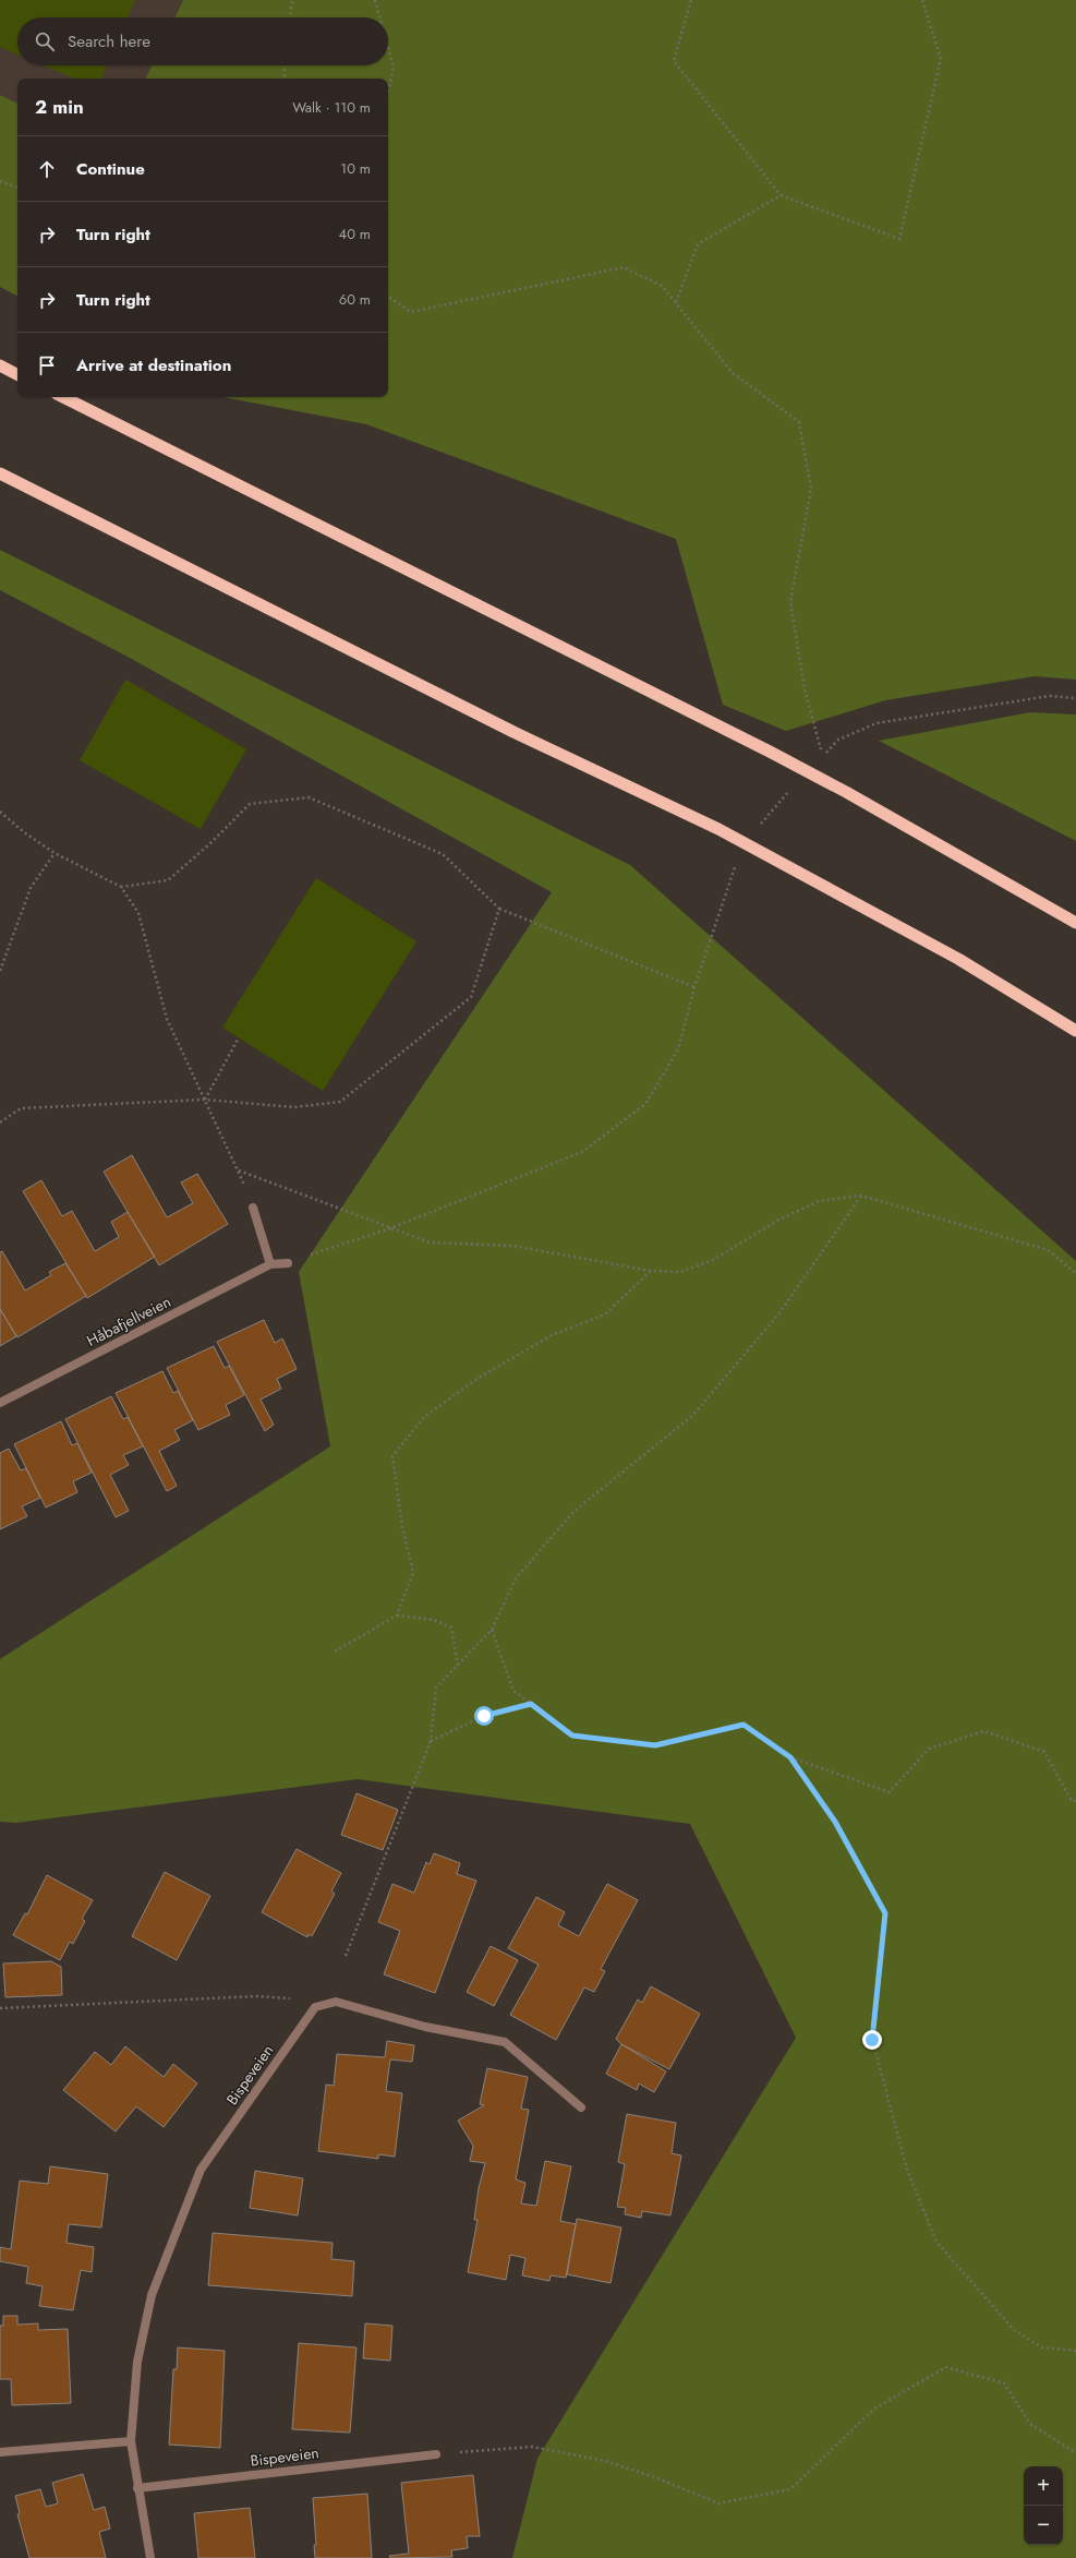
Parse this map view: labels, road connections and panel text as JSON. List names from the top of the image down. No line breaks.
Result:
{"streets":{"street":["Håbafjellveien","Bispeveien"]},"page":{"search":"Search here","heading":["2 min","Walk · 110 m"],"list":[["Continue","10 m"],["Turn right","40 m"],["Turn right","60 m"],"Arrive at destination"],"map_buttons":["+","−"]}}
